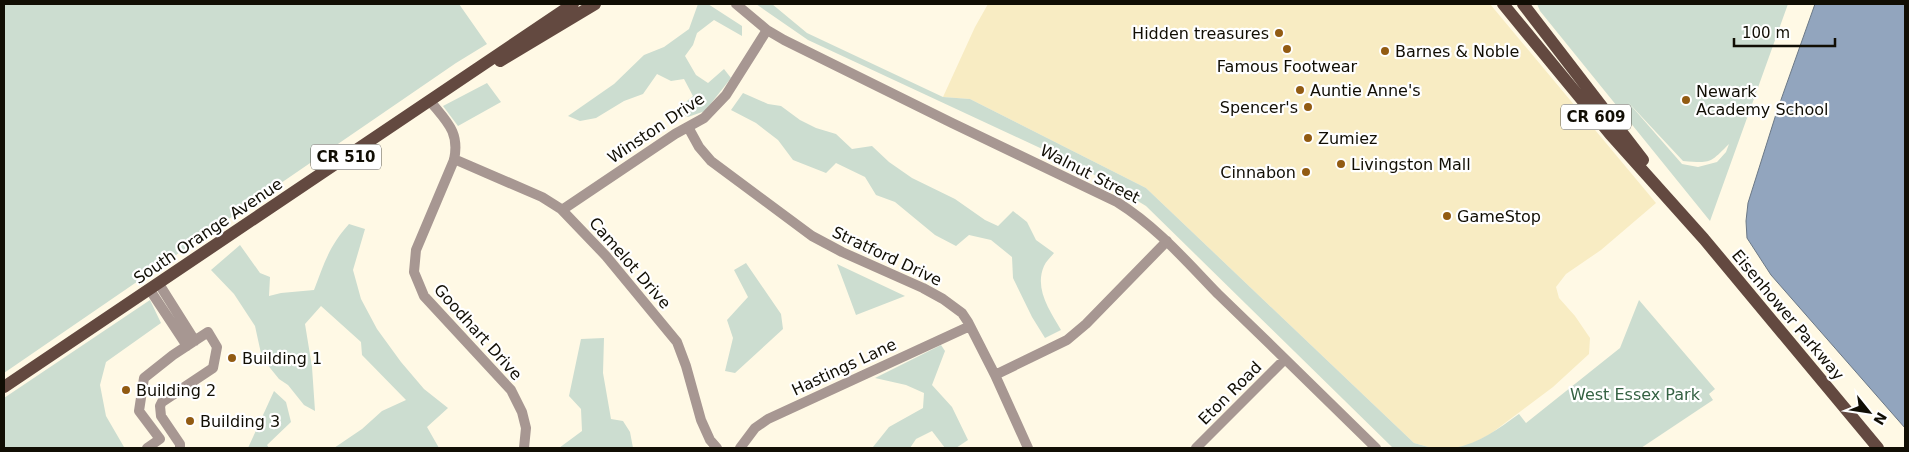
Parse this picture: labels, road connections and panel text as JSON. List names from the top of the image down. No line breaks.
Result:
{"streets":{"main road":["CR 609","CR 510","South Orange Avenue","Eisenhower Parkway"],"street":["Winston Drive","Walnut Street","Stratford Drive","Camelot Drive","Goodhart Drive","Hastings Lane","Eton Road"]},"crossings":[["Winston Drive","Walnut Street"],["Winston Drive","Stratford Drive"],["Winston Drive","Camelot Drive"],["CR 510","South Orange Avenue"],["CR 510","Goodhart Drive"],["Walnut Street","Eton Road"],["South Orange Avenue","Goodhart Drive"],["Stratford Drive","Hastings Lane"],["Camelot Drive","Goodhart Drive"]],"parks":["West Essex Park"],"places":["Hidden treasures","Famous Footwear","Barnes & Noble","Auntie Anne's","Newark Academy School","Spencer's","Zumiez","Livingston Mall","Cinnabon","GameStop","Building 1","Building 2","Building 3"],"scale_bar":"100 m","north":"bottom right"}
